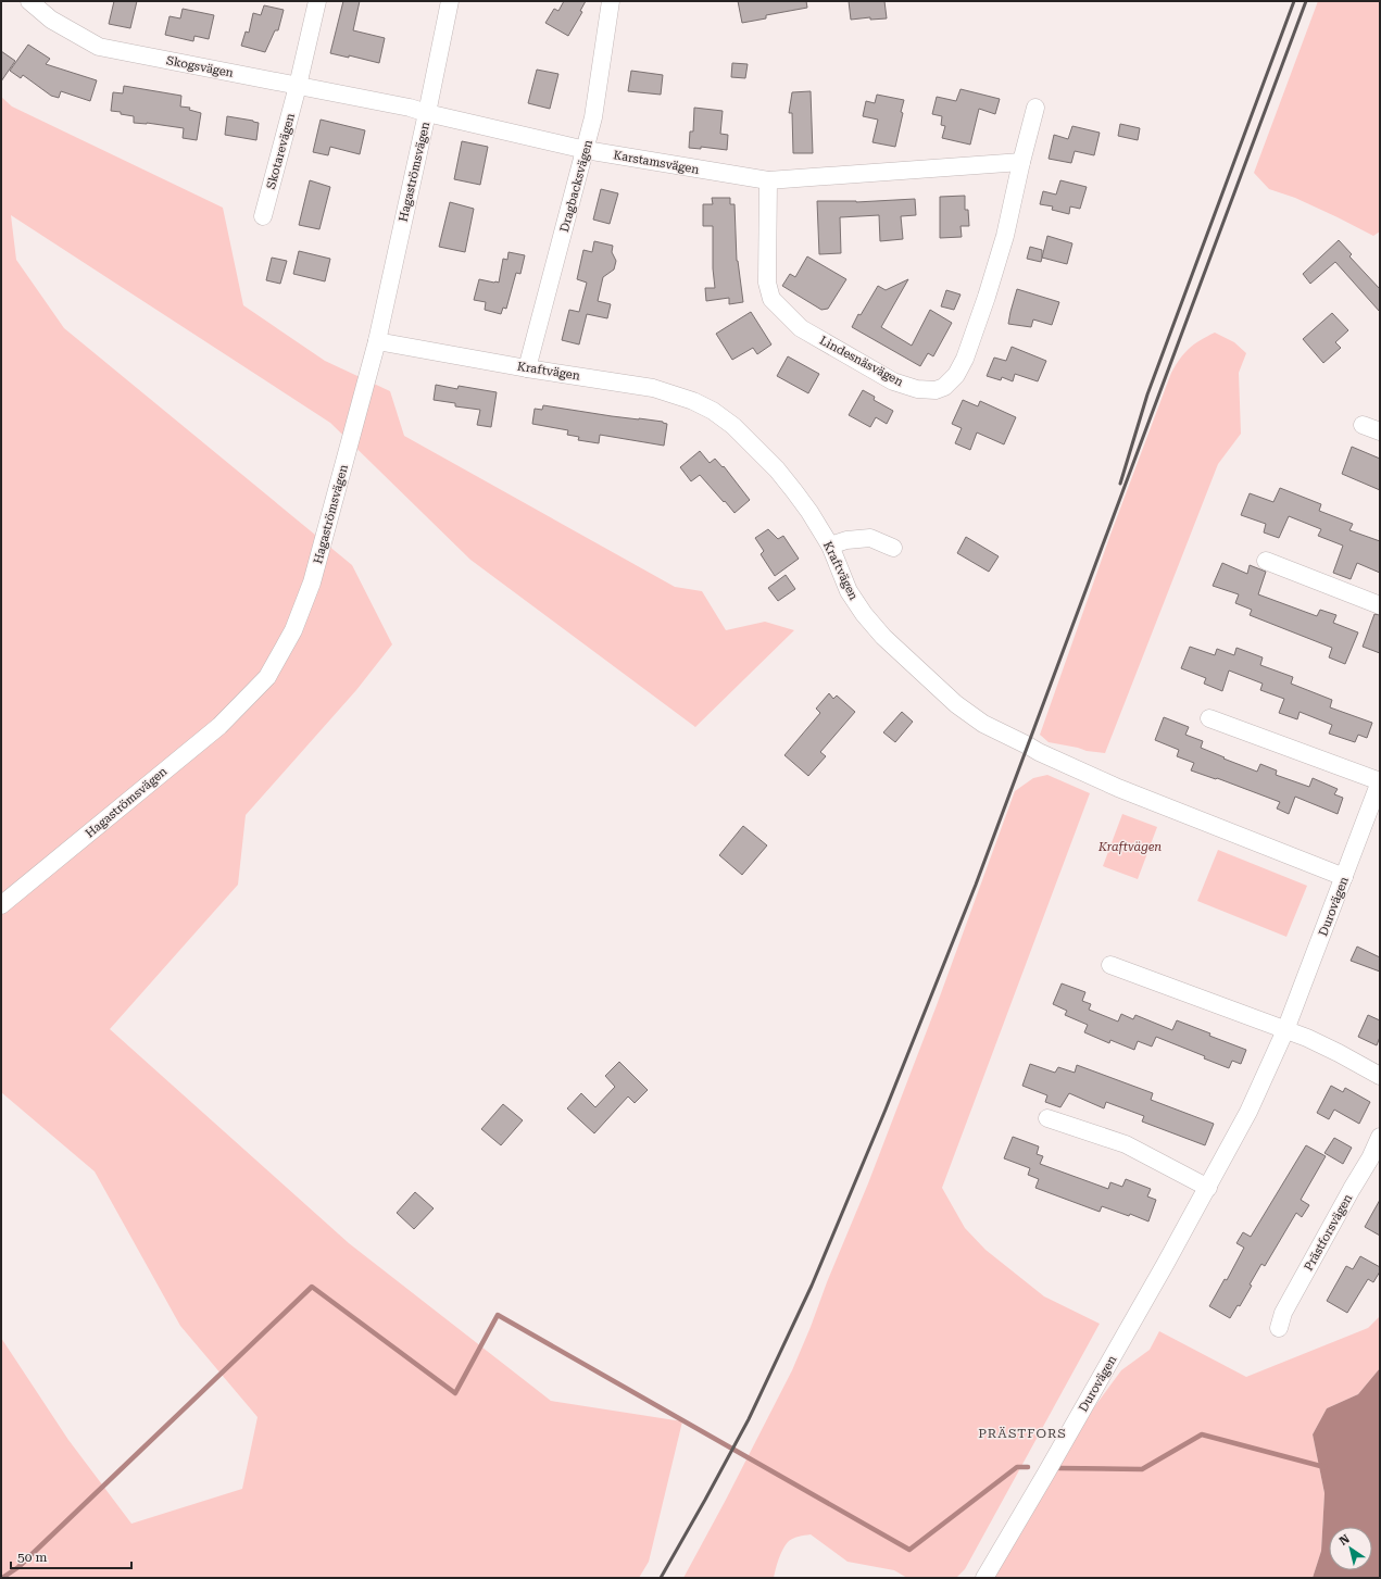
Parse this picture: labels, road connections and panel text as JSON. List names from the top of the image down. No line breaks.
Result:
{"streets":{"street":["Skogsvägen","Skotarevägen","Karstamsvägen","Hagaströmsvägen","Dragbacksvägen","Lindesnäsvägen","Kraftvägen","Durovägen","Prästforsvägen"]},"crossings":[["Skogsvägen","Skotarevägen"],["Skogsvägen","Karstamsvägen"],["Skotarevägen","Karstamsvägen"],["Karstamsvägen","Hagaströmsvägen"],["Karstamsvägen","Dragbacksvägen"],["Karstamsvägen","Lindesnäsvägen"],["Hagaströmsvägen","Kraftvägen"],["Dragbacksvägen","Kraftvägen"],["Kraftvägen","Durovägen"]],"districts":["PRÄSTFORS"],"parks":["Kraftvägen"],"scale_bar":"50 m","north":"top left"}
